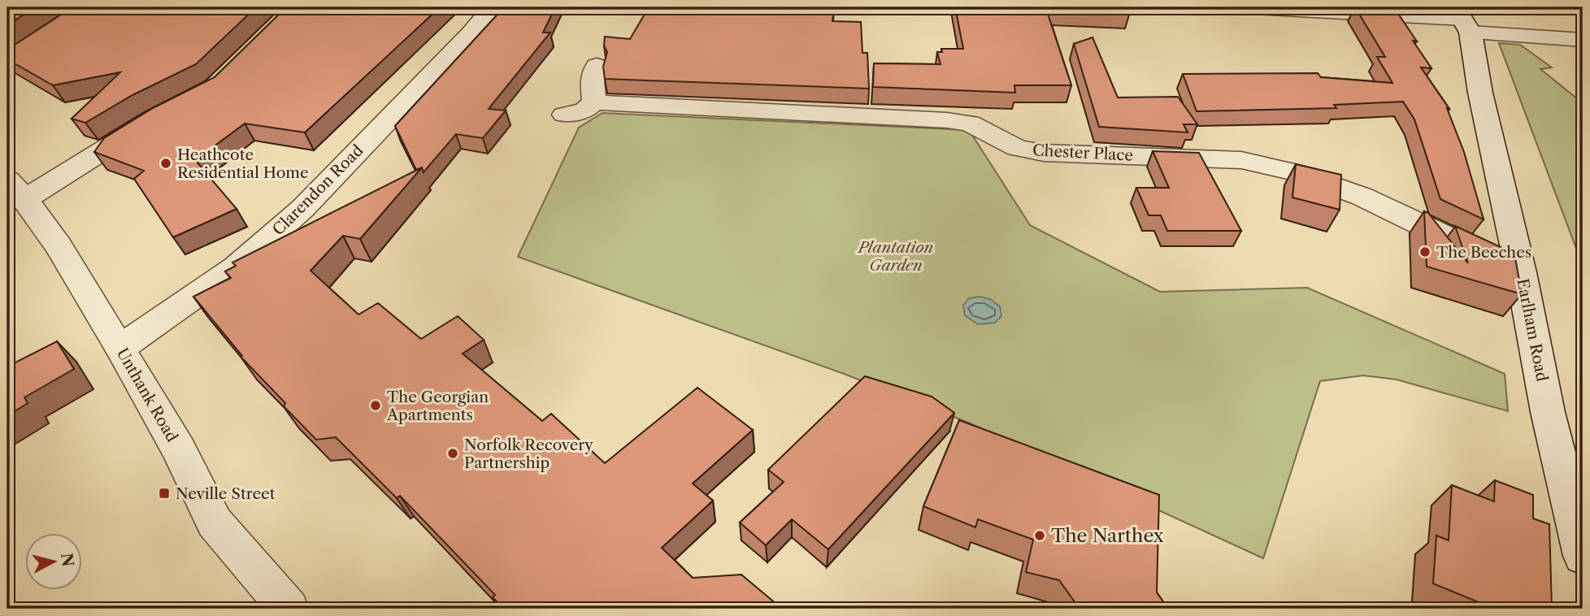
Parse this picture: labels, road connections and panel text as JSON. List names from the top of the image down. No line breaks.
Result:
{"streets":{"street":["Chester Place","Clarendon Road","Earlham Road","Unthank Road"]},"crossings":[["Chester Place","Earlham Road"],["Clarendon Road","Unthank Road"]],"parks":["Plantation Garden"],"places":{"other":["Heathcote Residential Home","The Beeches","The Georgian Apartments","Norfolk Recovery Partnership","The Narthex"],"transit":["Neville Street"]},"north":"right"}
